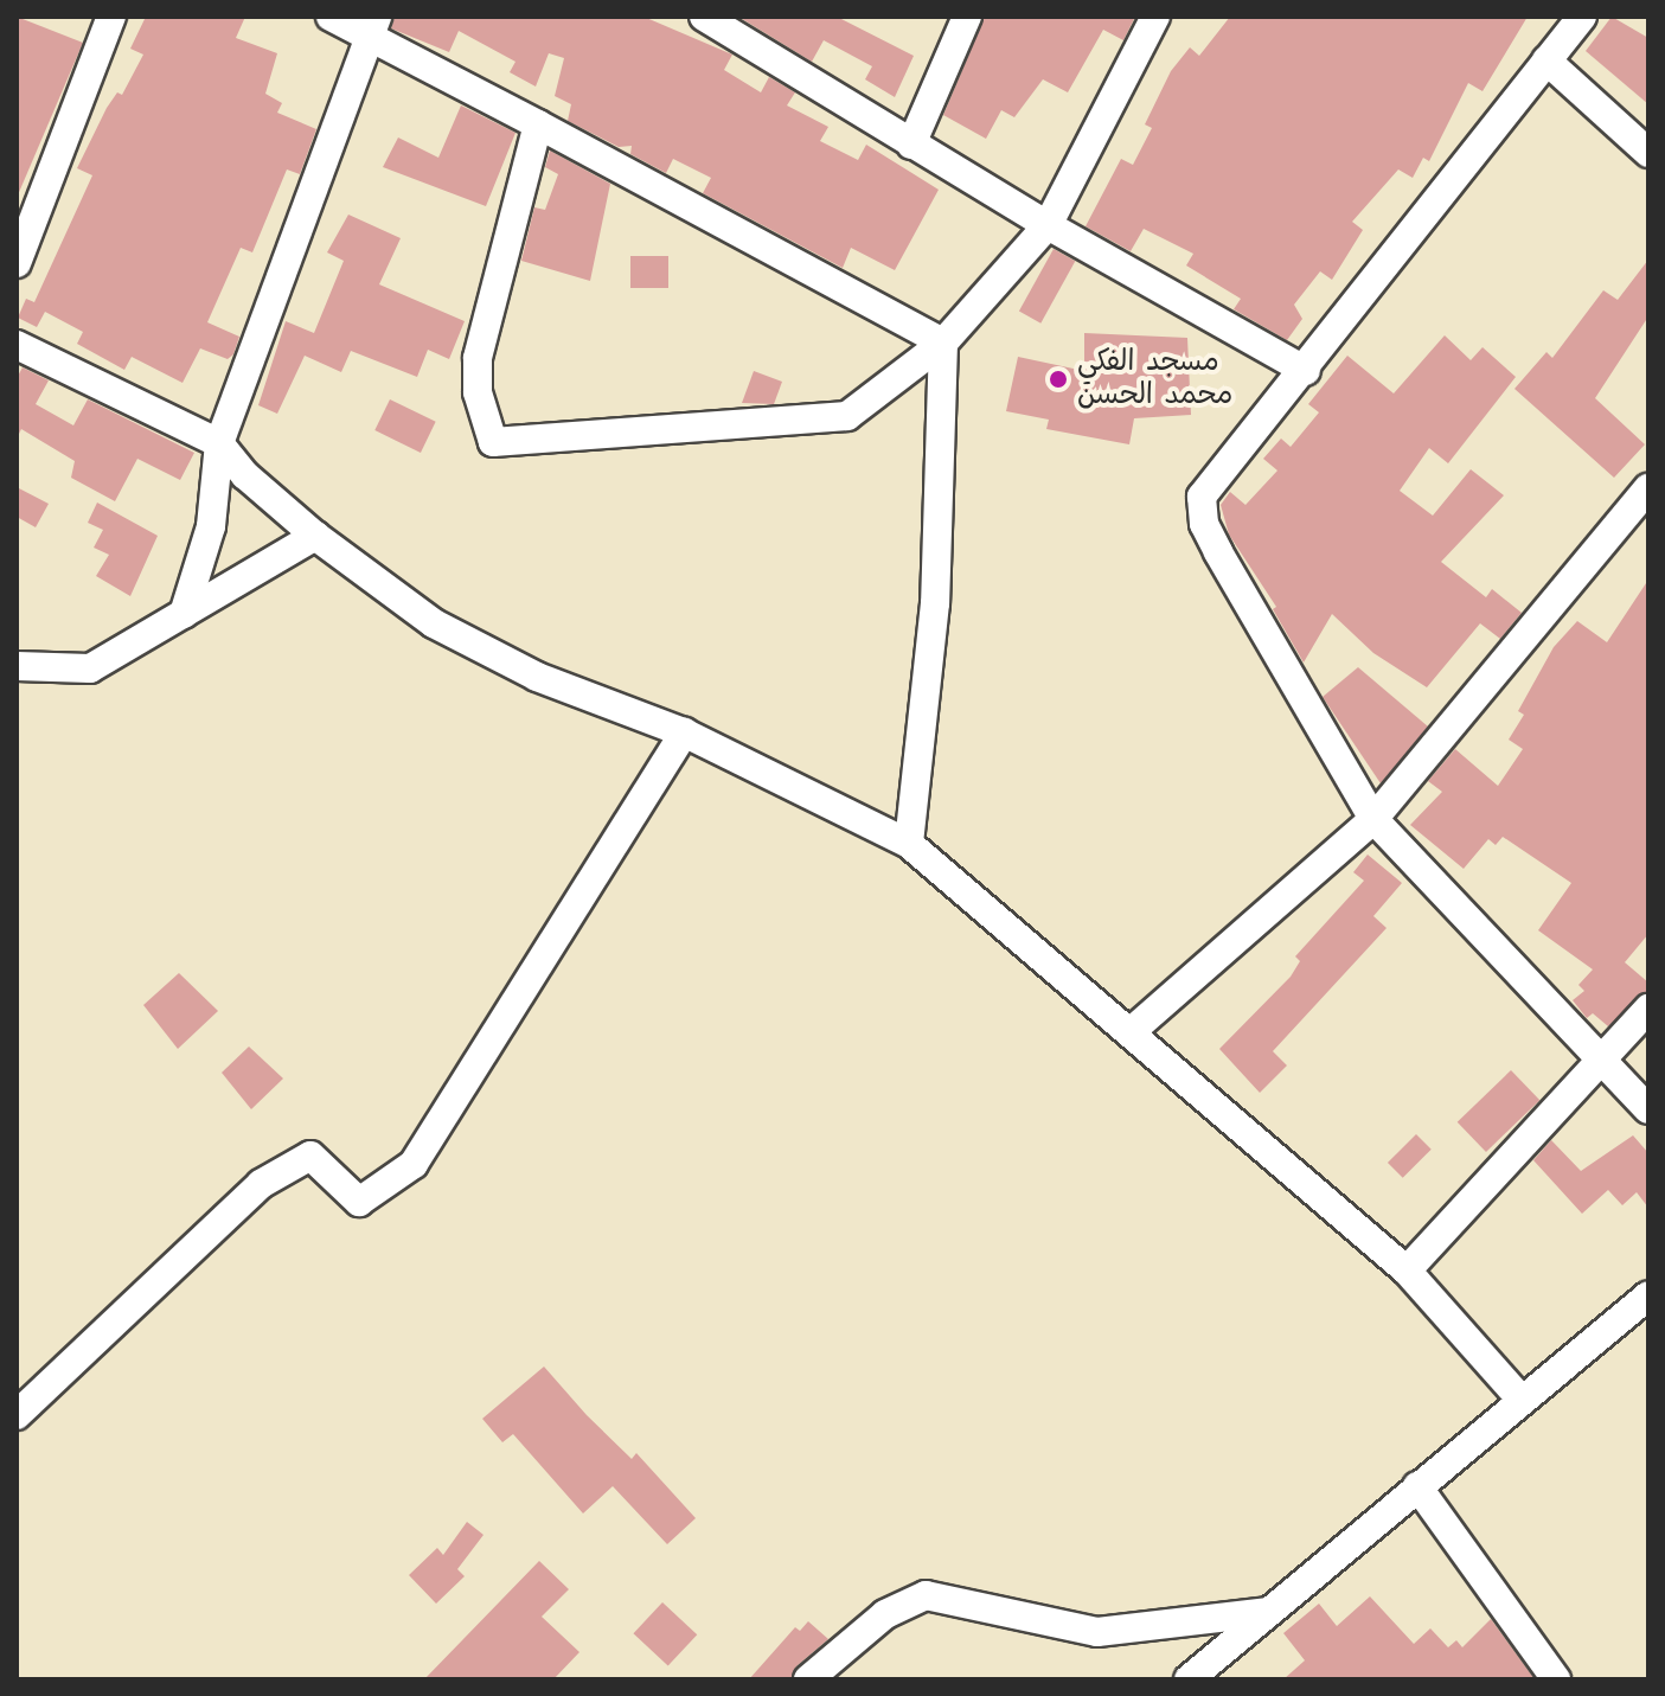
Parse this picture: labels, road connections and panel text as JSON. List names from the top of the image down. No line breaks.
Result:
{"places":["مسجد الفكي محمد الحسن"]}
